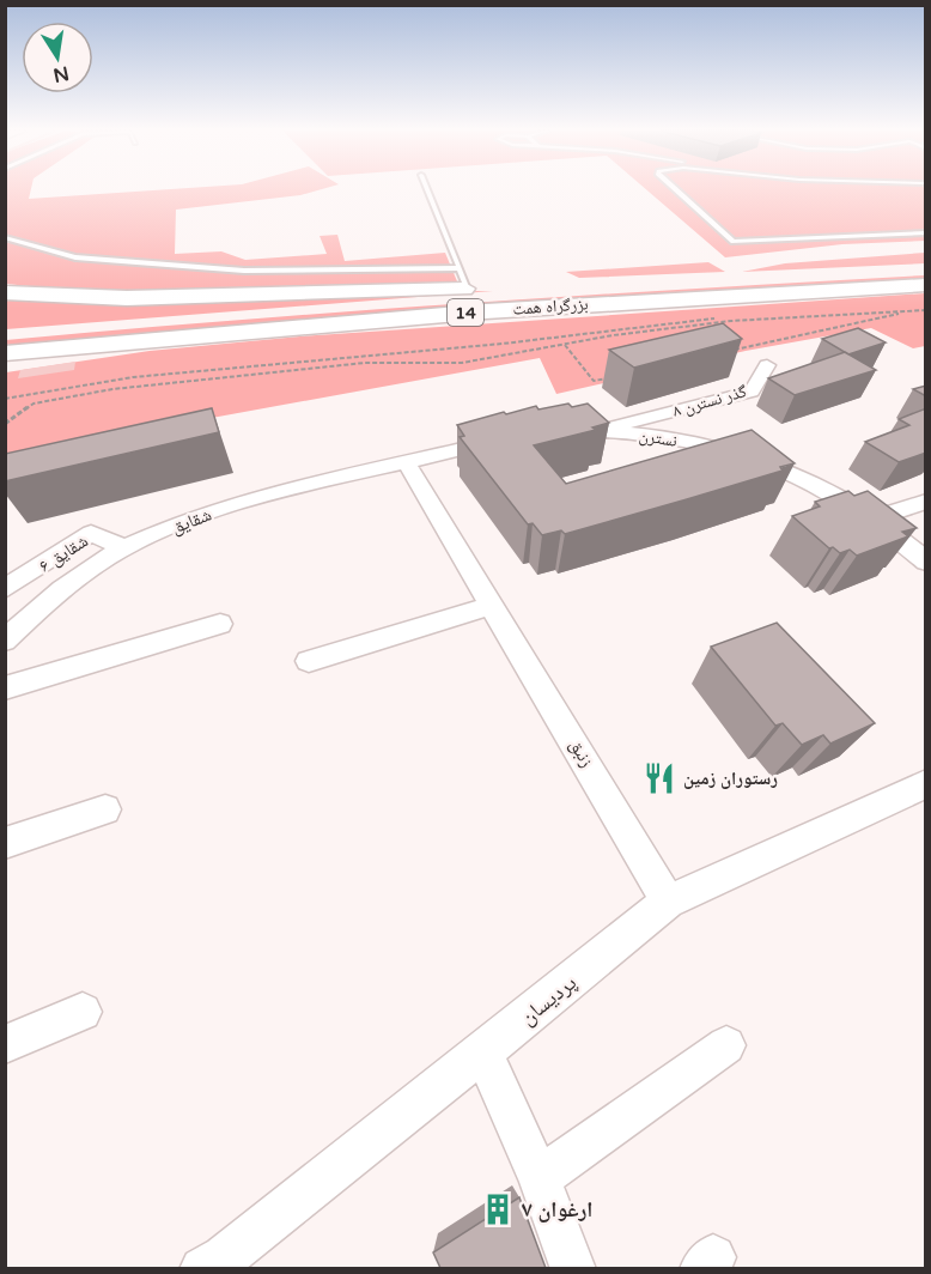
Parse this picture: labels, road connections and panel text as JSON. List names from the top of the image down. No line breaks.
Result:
{"streets":{"highway":["بزرگراه همت","14"],"street":["گذر نسترن ۸","نسترن","شقایق","شقایق ۶","زنبق","پردیسان"]},"crossings":[["گذر نسترن ۸","نسترن"],["شقایق","شقایق ۶"],["شقایق","زنبق"],["زنبق","پردیسان"]],"places":{"restaurant":["رستوران زمین"],"building":["ارغوان ۷"]},"north":"bottom"}
